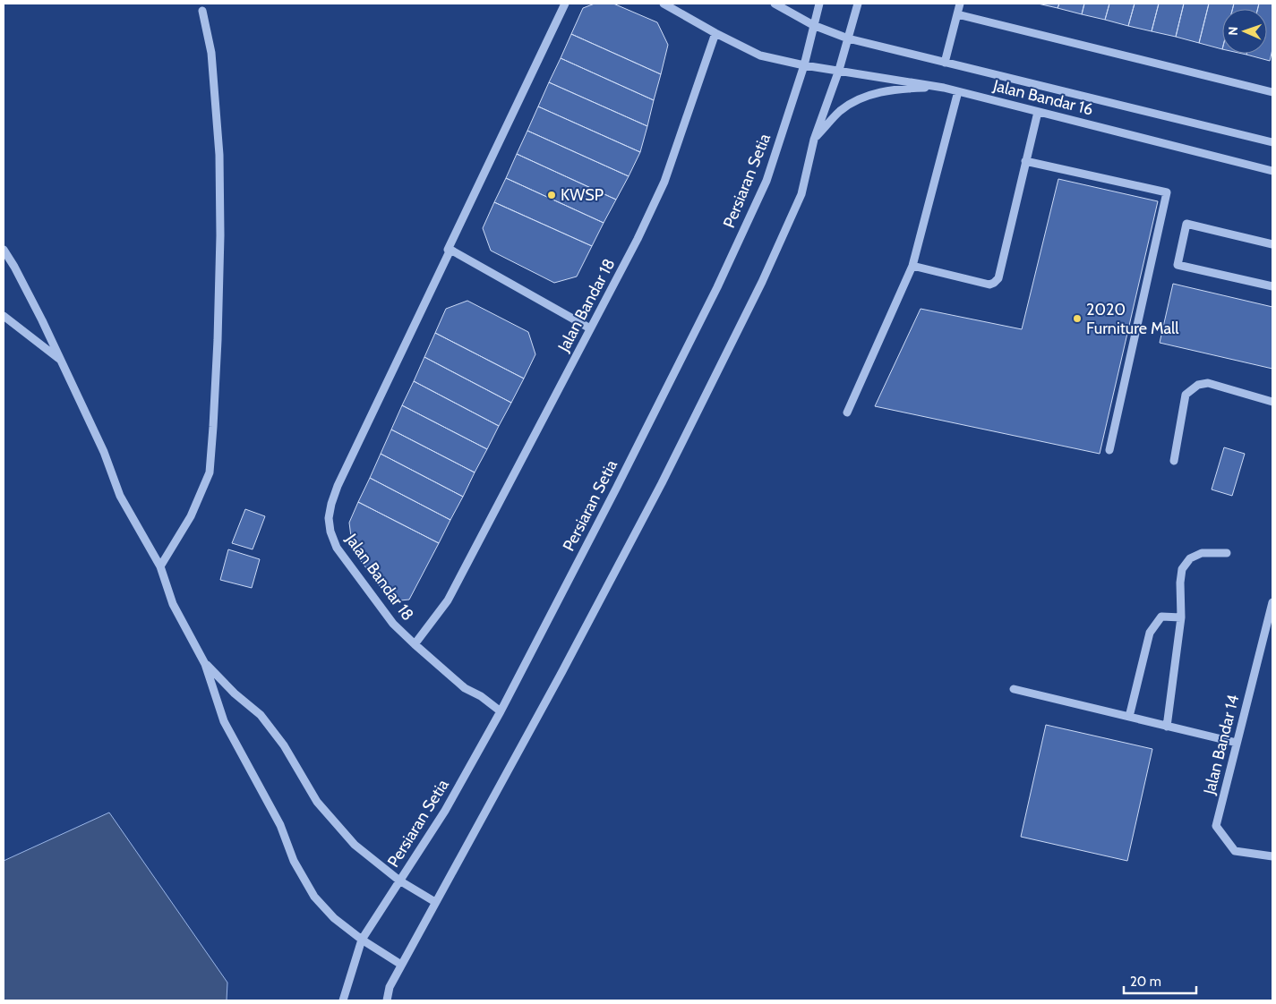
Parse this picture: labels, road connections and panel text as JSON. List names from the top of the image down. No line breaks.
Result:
{"streets":{"street":["Jalan Bandar 16","Persiaran Setia","Jalan Bandar 18","Jalan Bandar 14"]},"crossings":[["Jalan Bandar 16","Persiaran Setia"],["Jalan Bandar 16","Jalan Bandar 18"]],"places":["KWSP","2020 Furniture Mall"],"scale_bar":"20 m","north":"left"}
